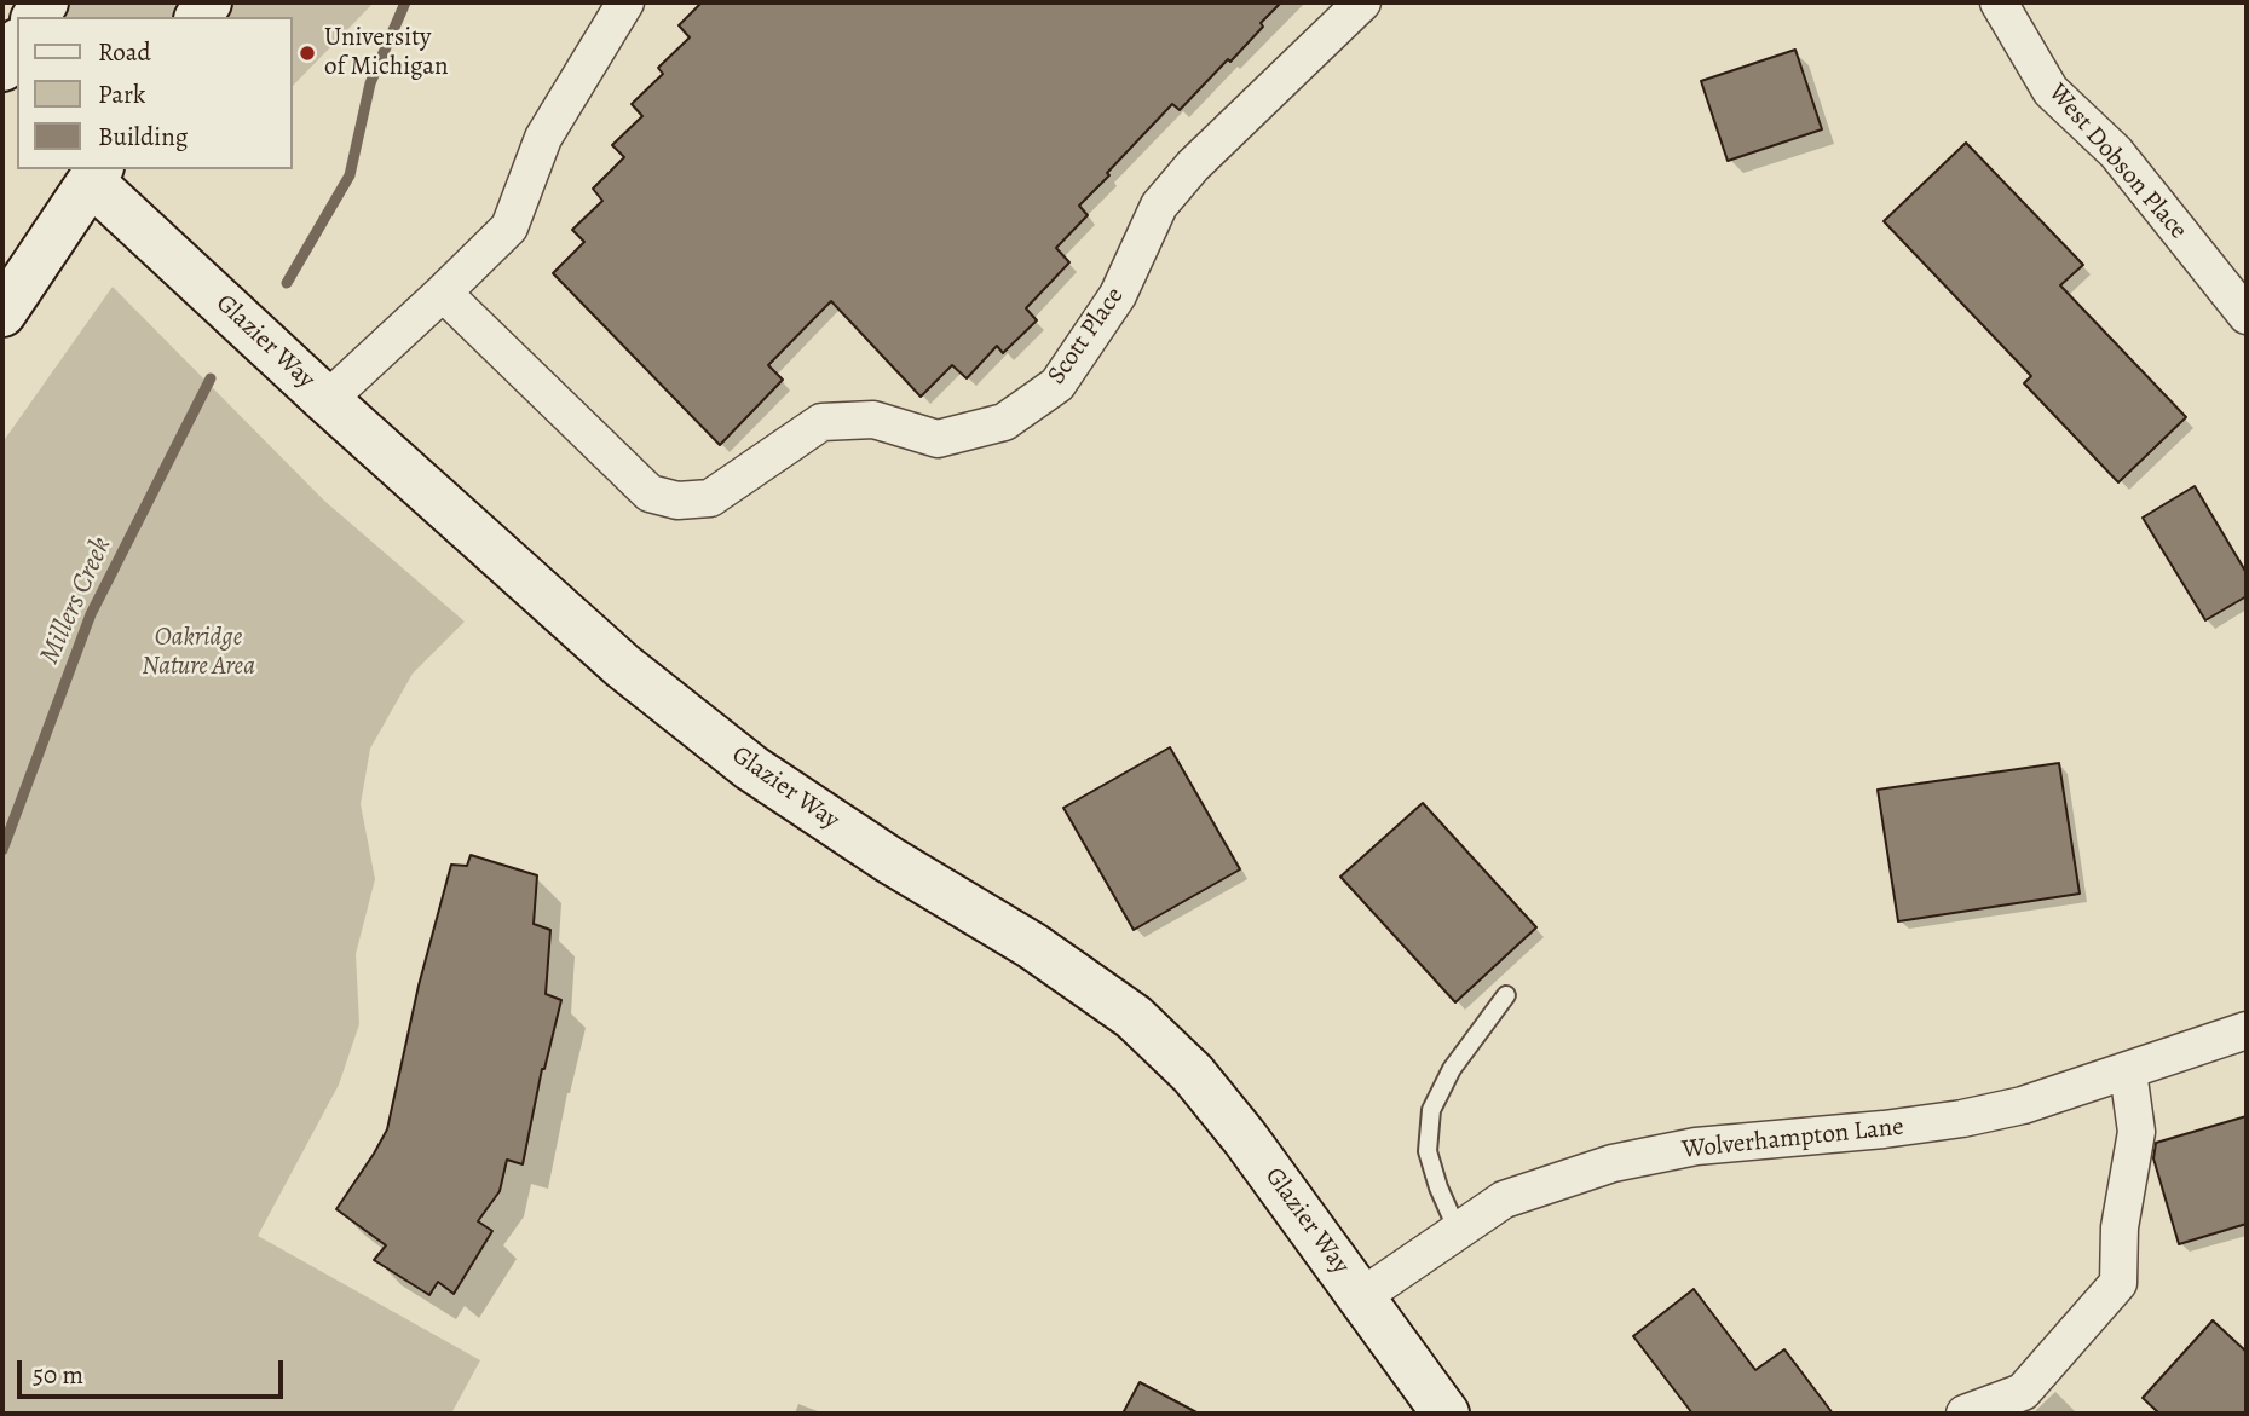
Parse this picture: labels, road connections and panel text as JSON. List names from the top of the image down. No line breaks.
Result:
{"streets":{"street":["West Dobson Place","Scott Place","Glazier Way","Wolverhampton Lane"]},"crossings":[["Glazier Way","Wolverhampton Lane"]],"water":["Millers Creek"],"parks":["Oakridge Nature Area"],"places":["University of Michigan"],"legend":["Road","Park","Building"],"scale_bar":"50 m"}
